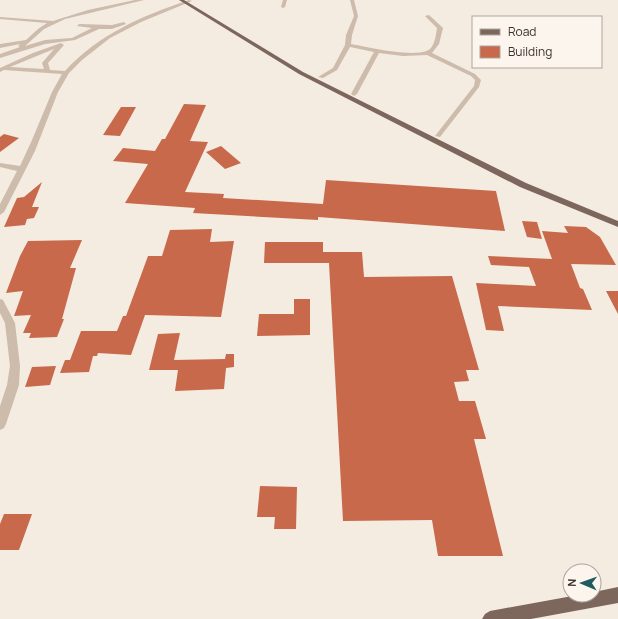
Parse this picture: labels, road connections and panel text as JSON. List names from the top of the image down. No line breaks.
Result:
{"legend":["Road","Building"],"north":"left"}
